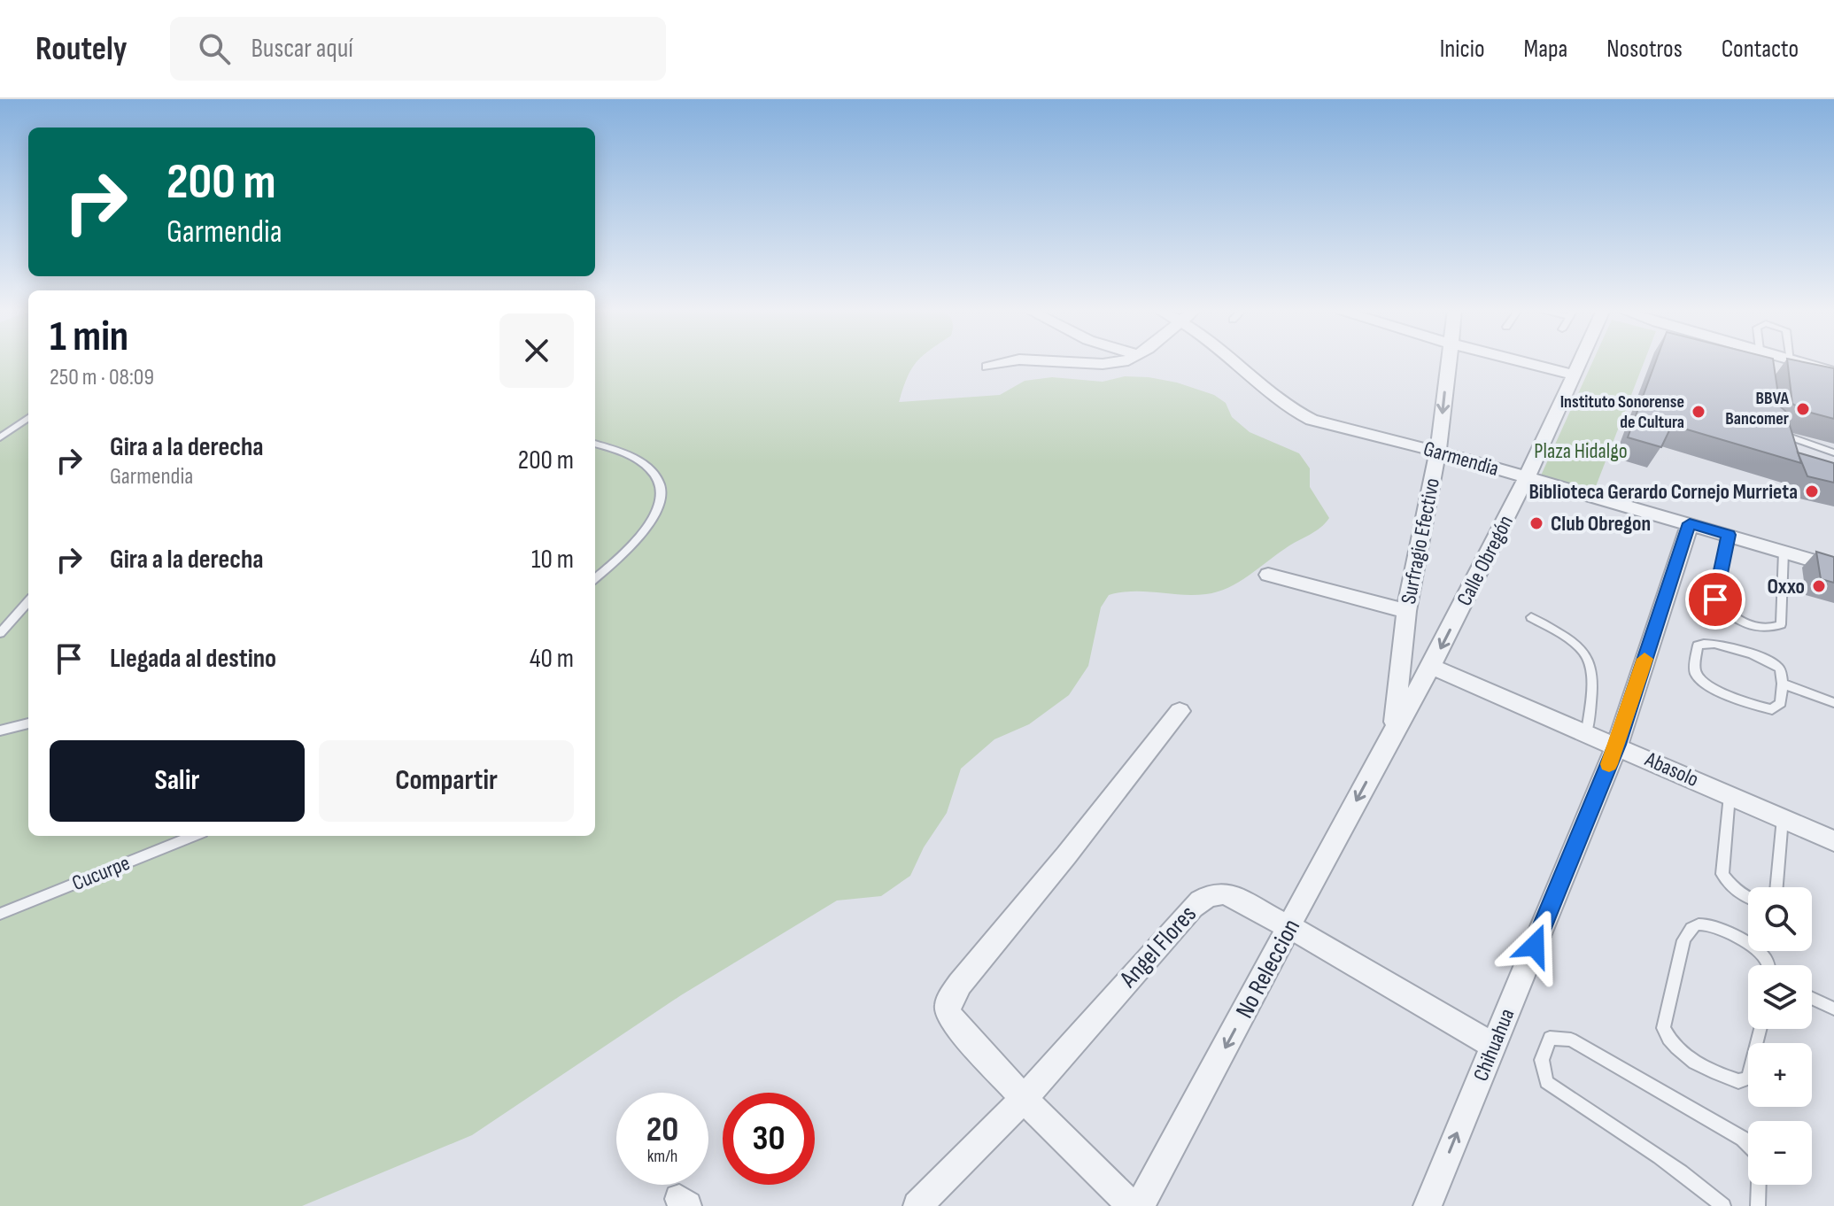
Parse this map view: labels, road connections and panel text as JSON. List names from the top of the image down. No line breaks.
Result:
{"streets":{"street":["Garmendia","Surfragio Efectivo","Calle Obregón","Abasolo","Angel Flores","No Releccion","Chihuahua"],"lane":["Cucurpe"]},"crossings":[["Garmendia","Surfragio Efectivo"],["Garmendia","Calle Obregón"],["Garmendia","Chihuahua"],["Surfragio Efectivo","Calle Obregón"],["Surfragio Efectivo","No Releccion"],["Calle Obregón","Abasolo"],["Calle Obregón","No Releccion"],["Abasolo","Chihuahua"],["Angel Flores","No Releccion"],["Angel Flores","Chihuahua"]],"one_way":["Calle Obregón","No Releccion"],"parks":["Plaza Hidalgo"],"places":["BBVA Bancomer","Instituto Sonorense de Cultura","Biblioteca Gerardo Cornejo Murrieta","Club Obregon","Oxxo"],"page":{"header":"Routely","search":"Buscar aquí","nav":["Inicio","Mapa","Nosotros","Contacto"],"turn":["200 m","Garmendia"],"heading":["1 min","250 m · 08:09"],"list":[{"name":"Gira a la derecha","note":"Garmendia","value":"200 m"},{"name":"Gira a la derecha","value":"10 m"},{"name":"Llegada al destino","value":"40 m"}],"buttons":["Salir","Compartir"],"map_buttons":["+","−"],"speed":"20 km/h","limit":"30"}}
